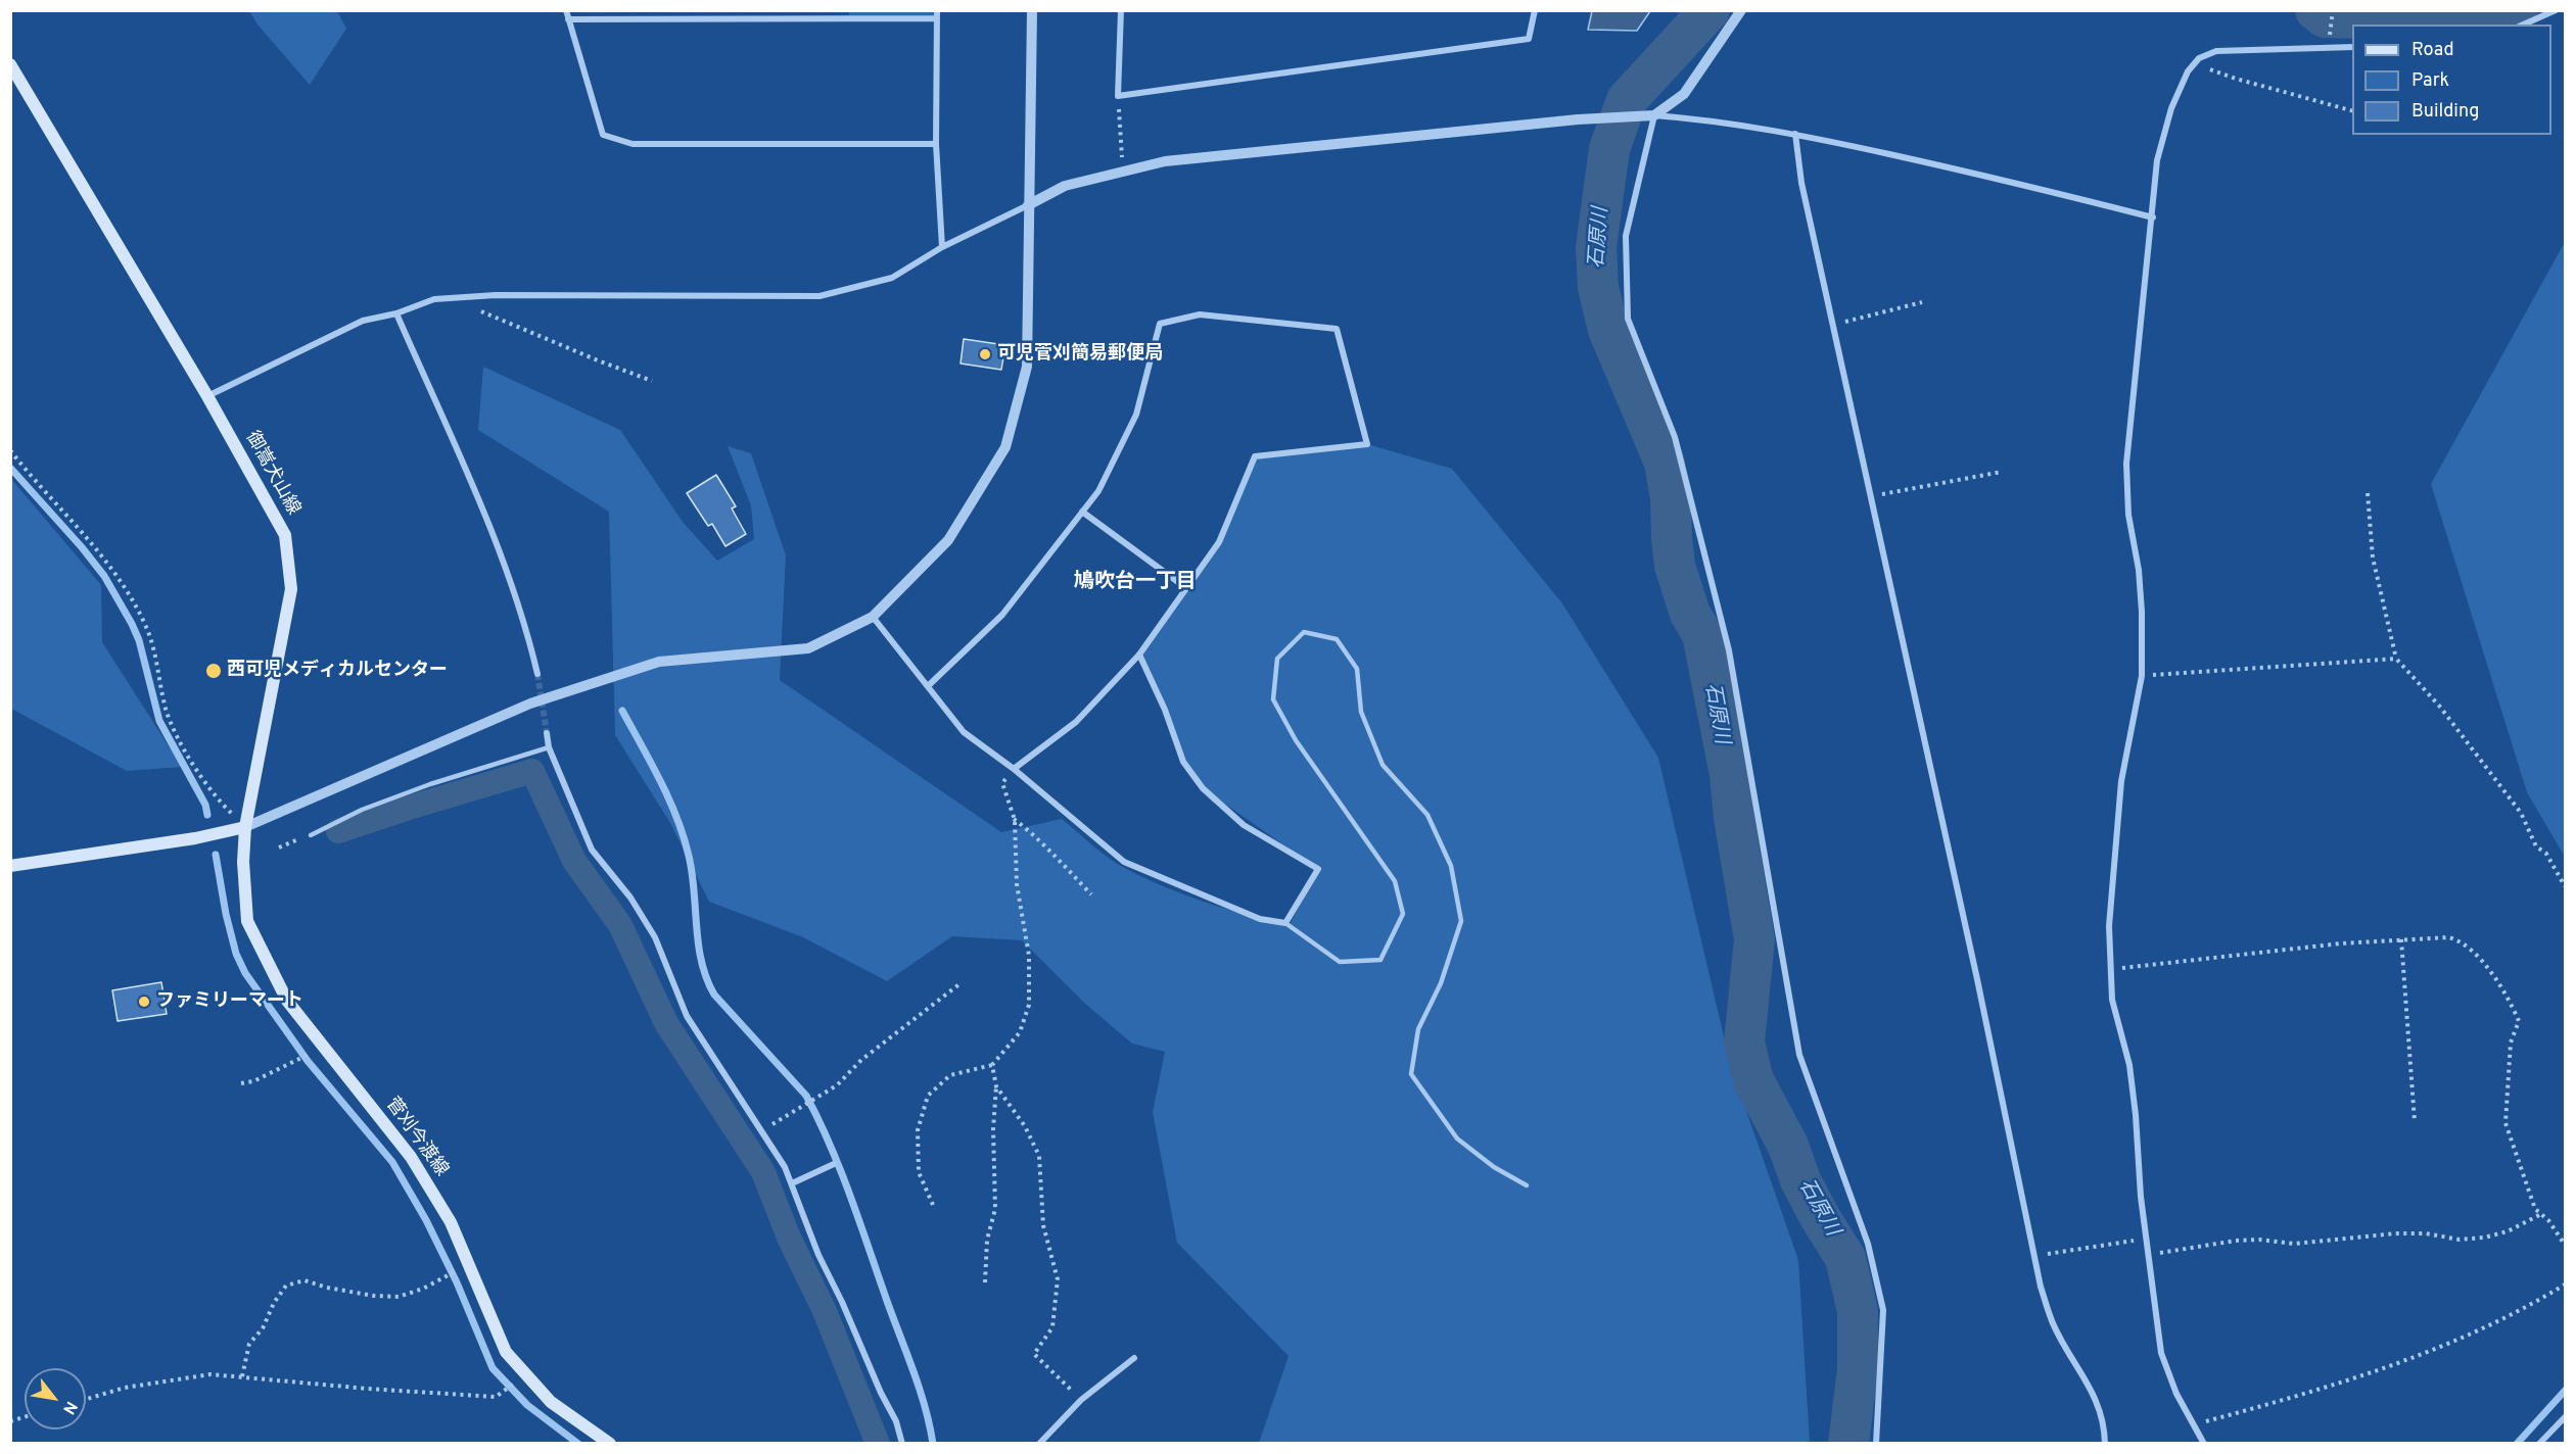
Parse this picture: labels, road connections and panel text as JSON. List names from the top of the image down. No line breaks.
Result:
{"streets":{"main road":["御嵩犬山線","菅刈今渡線"]},"crossings":[["御嵩犬山線","菅刈今渡線"]],"districts":["鳩吹台一丁目"],"water":["石原川"],"places":["可児菅刈簡易郵便局","西可児メディカルセンター","ファミリーマート"],"legend":["Road","Park","Building"],"north":"bottom right"}
